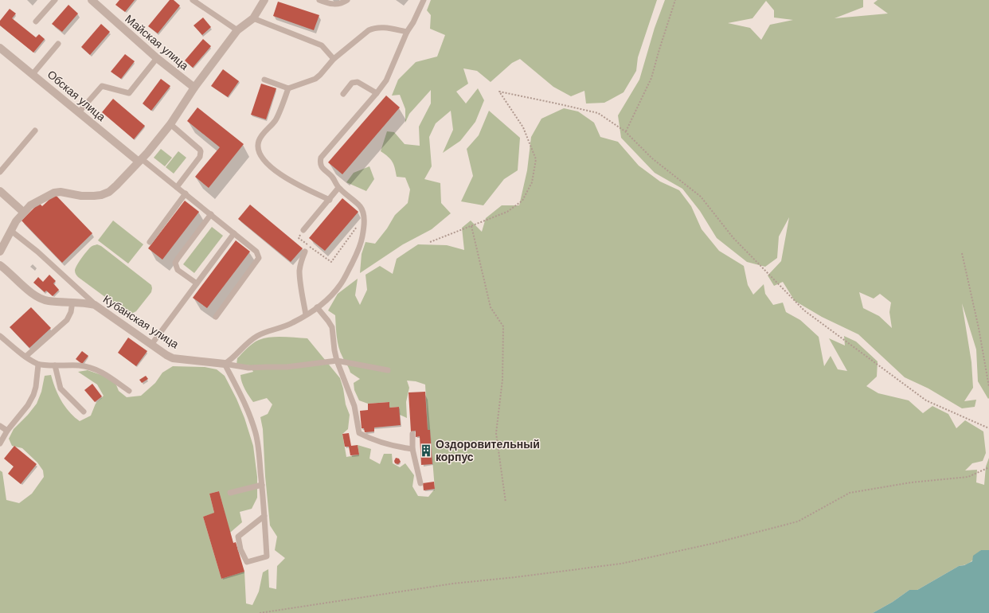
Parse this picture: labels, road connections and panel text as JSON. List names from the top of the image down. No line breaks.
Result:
{"streets":{"street":["Майская улица","Обская улица","Кубанская улица"]},"places":{"building":["Оздоровительный корпус"]}}
